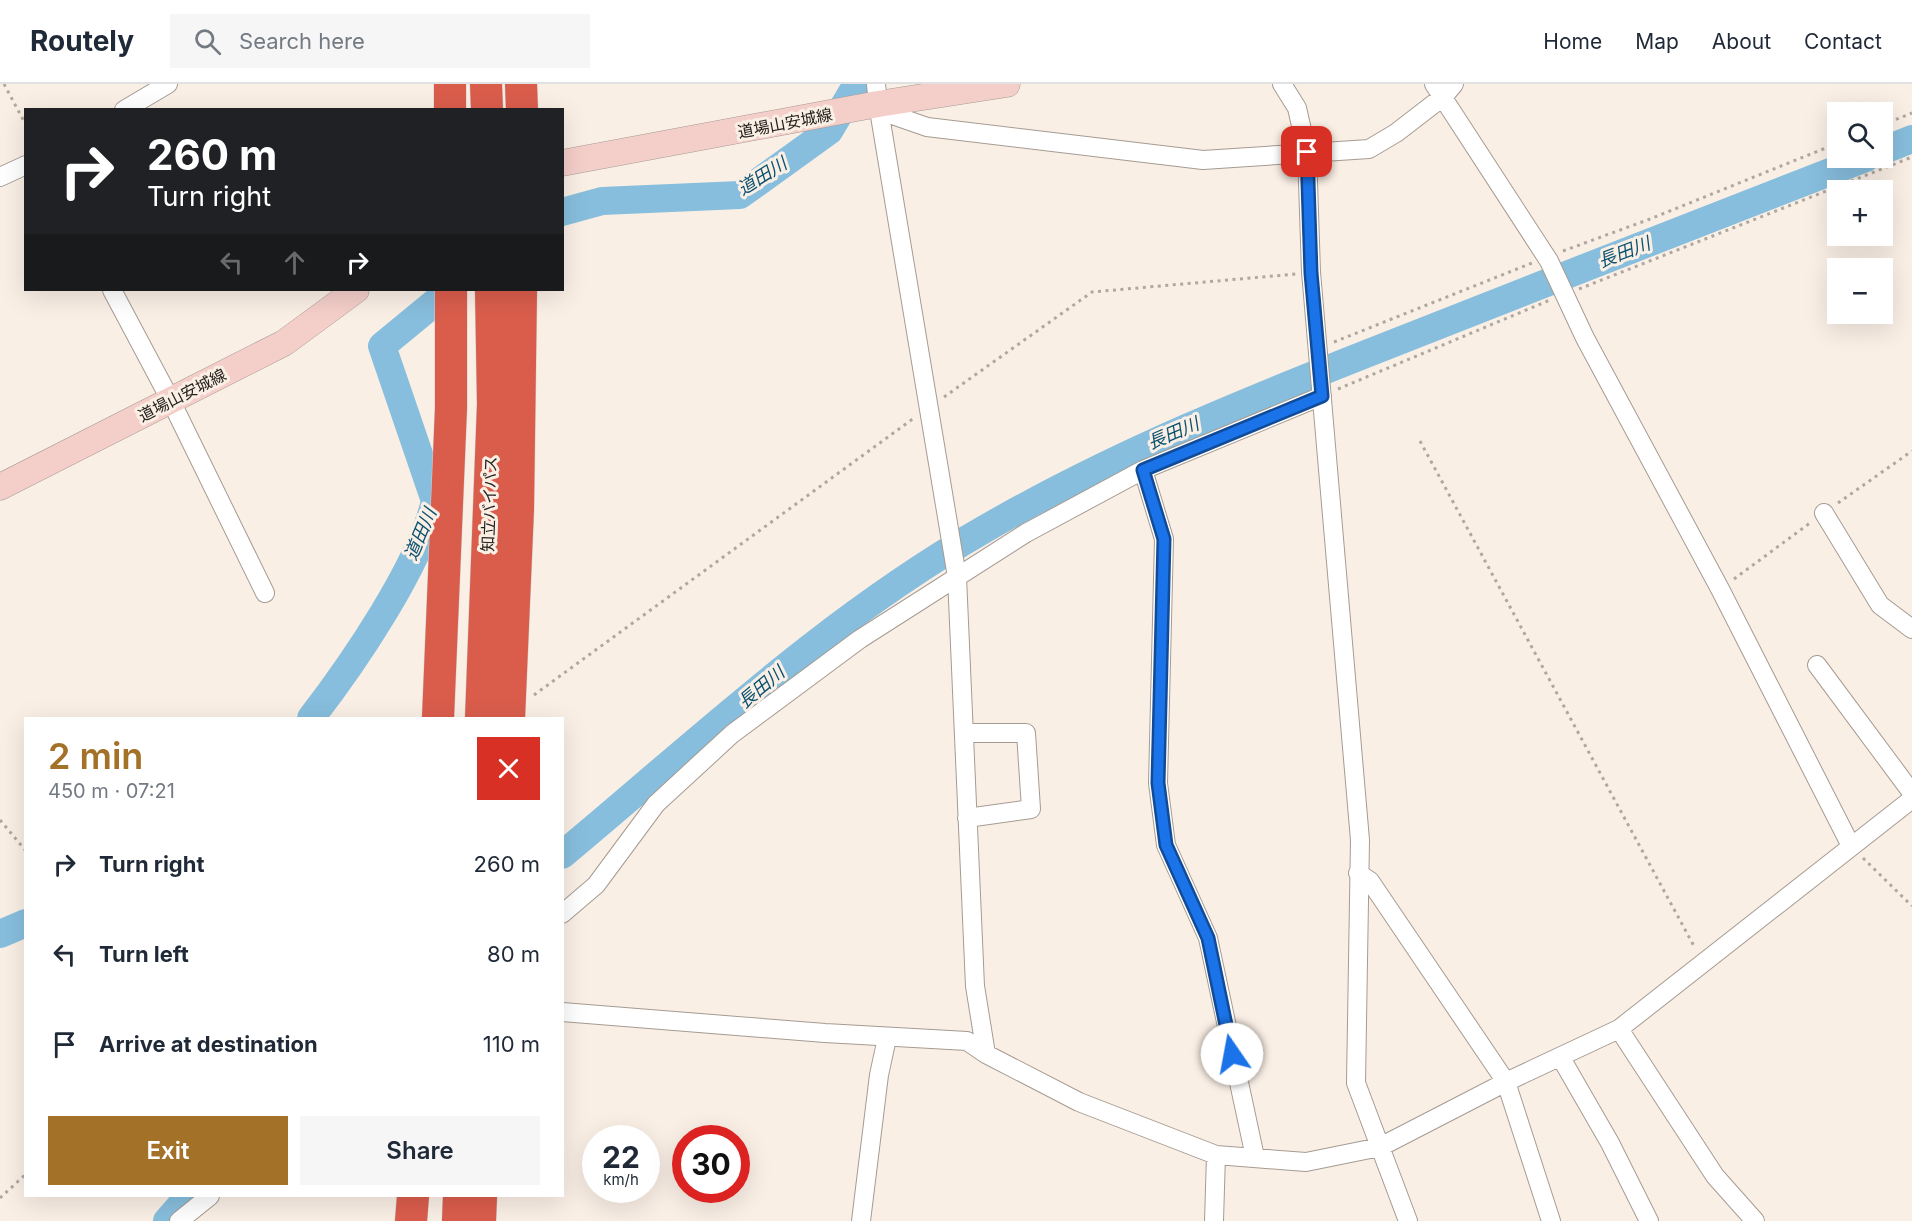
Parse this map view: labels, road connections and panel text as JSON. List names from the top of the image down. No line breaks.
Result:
{"streets":{"highway":["知立バイパス"],"main road":["道場山安城線"]},"water":["道田川","長田川"],"page":{"header":"Routely","search":"Search here","nav":["Home","Map","About","Contact"],"map_buttons":["+","−"],"turn":["260 m","Turn right"],"heading":["2 min","450 m · 07:21"],"list":[{"name":"Turn right","value":"260 m"},{"name":"Turn left","value":"80 m"},{"name":"Arrive at destination","value":"110 m"}],"buttons":["Exit","Share"],"speed":"22 km/h","limit":"30"}}
